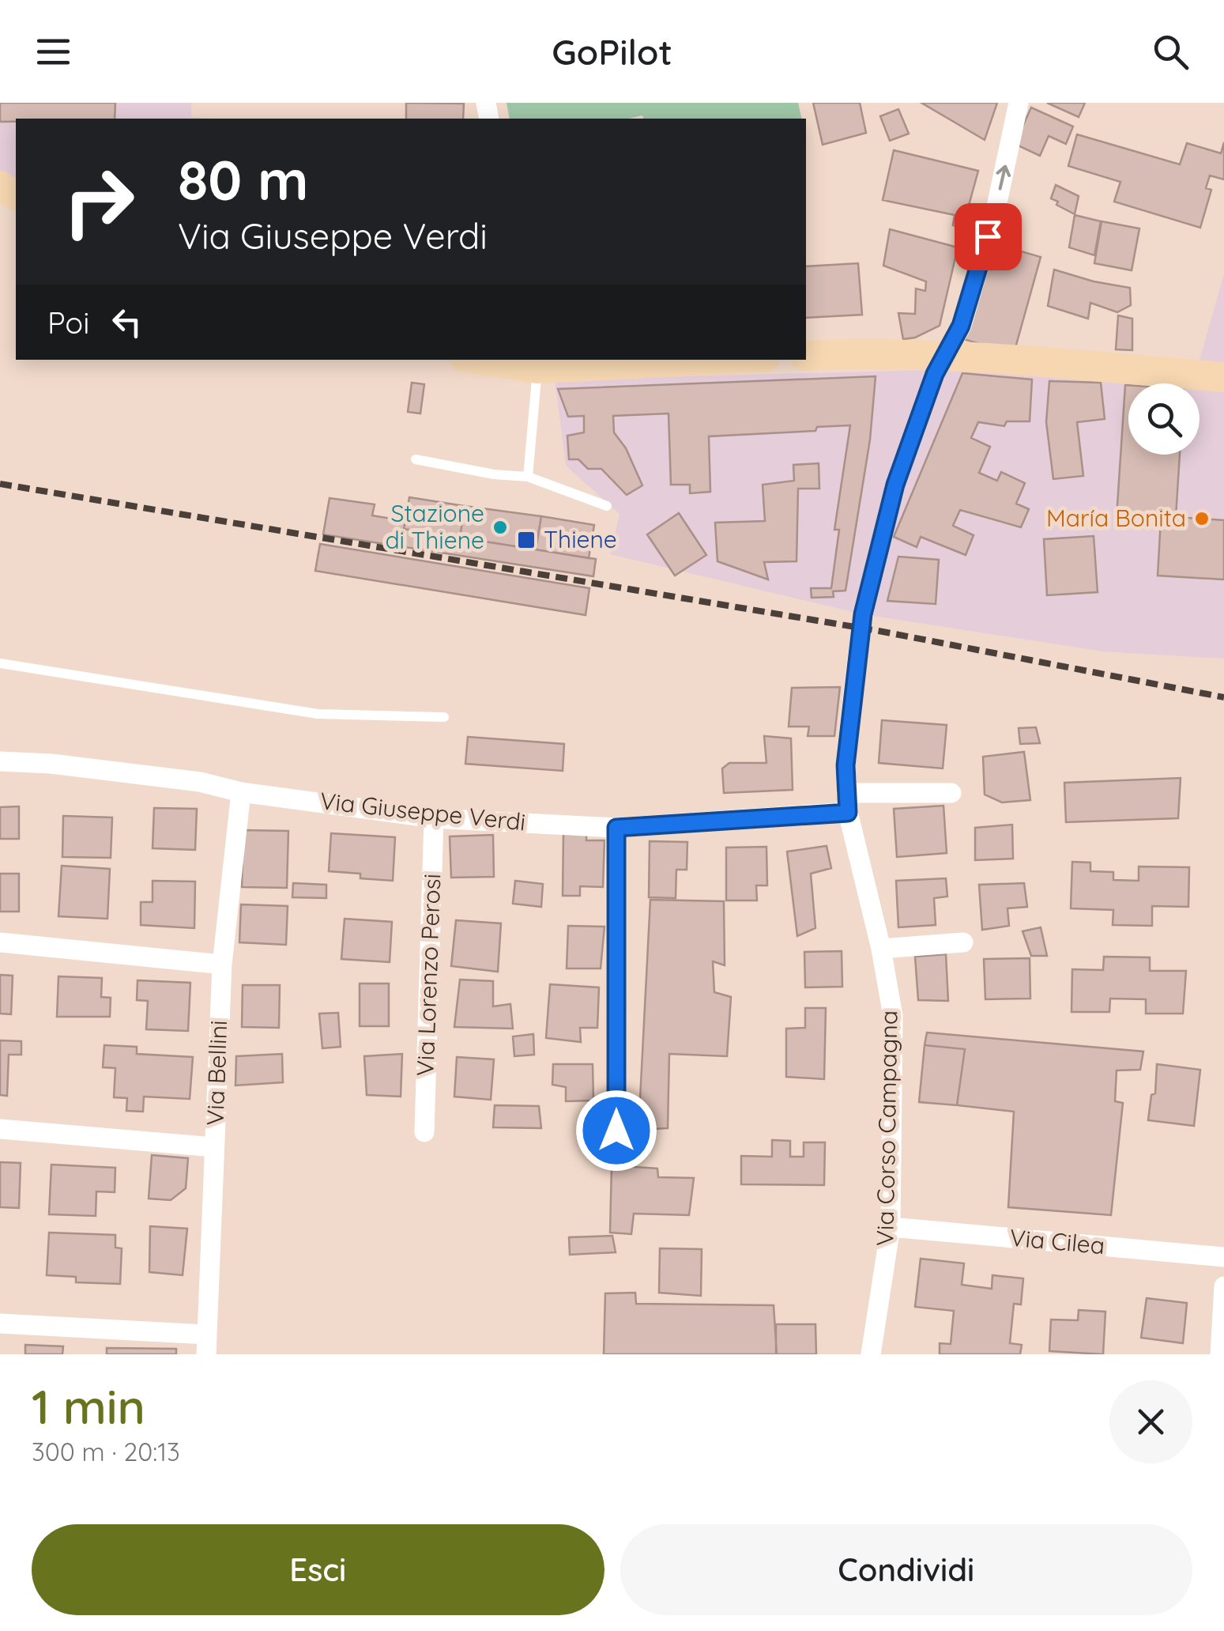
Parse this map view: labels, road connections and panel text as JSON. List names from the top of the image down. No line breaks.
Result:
{"streets":{"street":["Via Giuseppe Verdi","Via Lorenzo Perosi","Via Bellini","Via Corso Campagna","Via Cilea"]},"crossings":[["Via Giuseppe Verdi","Via Lorenzo Perosi"],["Via Giuseppe Verdi","Via Bellini"],["Via Giuseppe Verdi","Via Corso Campagna"],["Via Corso Campagna","Via Cilea"]],"places":{"other":["María Bonita","Stazione di Thiene"],"transit":["Thiene"]},"page":{"header":"GoPilot","turn":["80 m","Via Giuseppe Verdi"],"then":"Poi","heading":["1 min","300 m · 20:13"],"buttons":["Esci","Condividi"]}}
